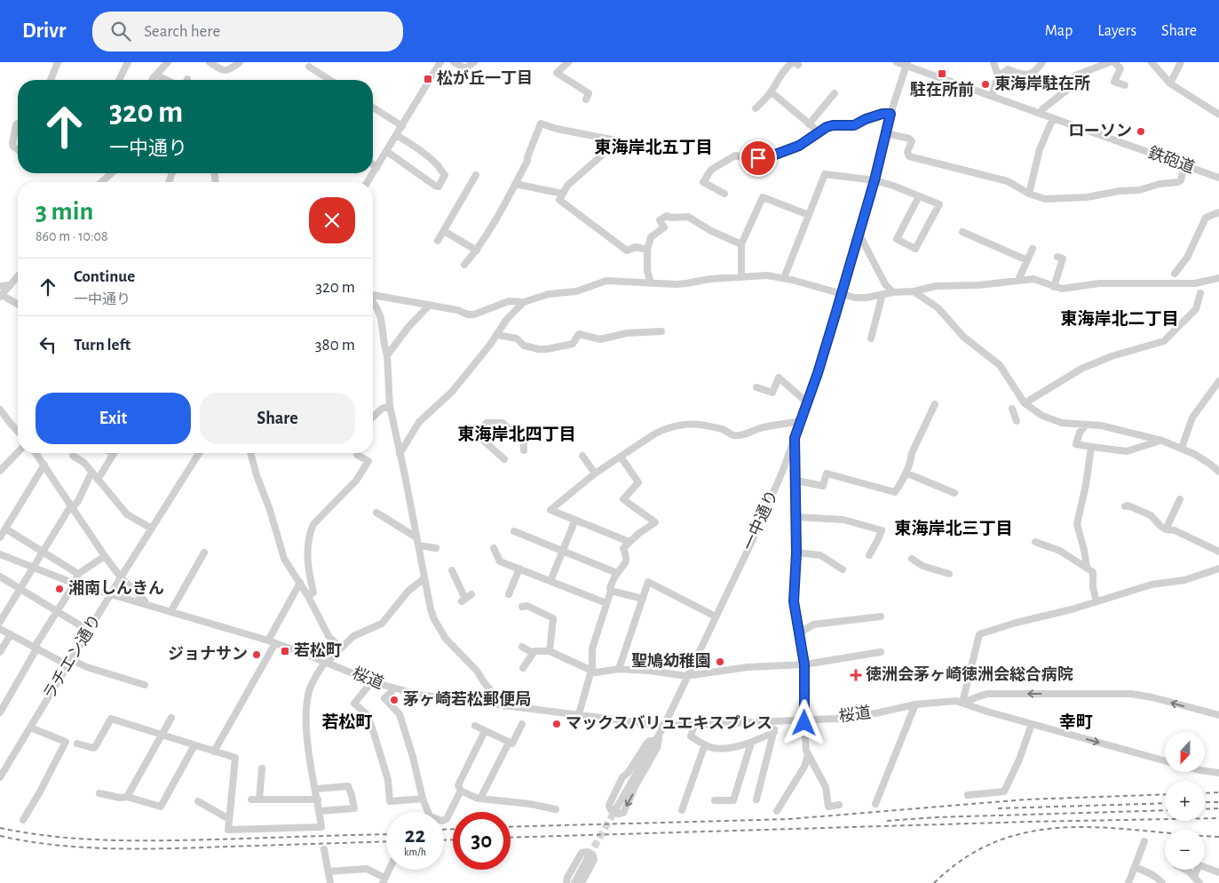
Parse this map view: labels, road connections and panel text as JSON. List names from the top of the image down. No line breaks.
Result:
{"streets":{"street":["鉄砲道","一中通り","ラチエン通り","桜道"]},"crossings":[["鉄砲道","一中通り"],["一中通り","桜道"],["ラチエン通り","桜道"]],"districts":["東海岸北五丁目","東海岸北二丁目","東海岸北四丁目","東海岸北三丁目","若松町","幸町"],"places":{"transit":["駐在所前","松が丘一丁目","若松町"],"other":["東海岸駐在所","ローソン","湘南しんきん","ジョナサン","聖鳩幼稚園","茅ヶ崎若松郵便局","マックスバリュエキスプレス"],"health":["徳洲会茅ヶ崎徳洲会総合病院"]},"north":"bottom","page":{"header":"Drivr","search":"Search here","nav":["Map","Layers","Share"],"turn":["320 m","一中通り"],"heading":["3 min","860 m · 10:08"],"list":[{"name":"Continue","note":"一中通り","value":"320 m"},{"name":"Turn left","value":"380 m"}],"buttons":["Exit","Share"],"map_buttons":["+","−"],"speed":"22 km/h","limit":"30"}}
